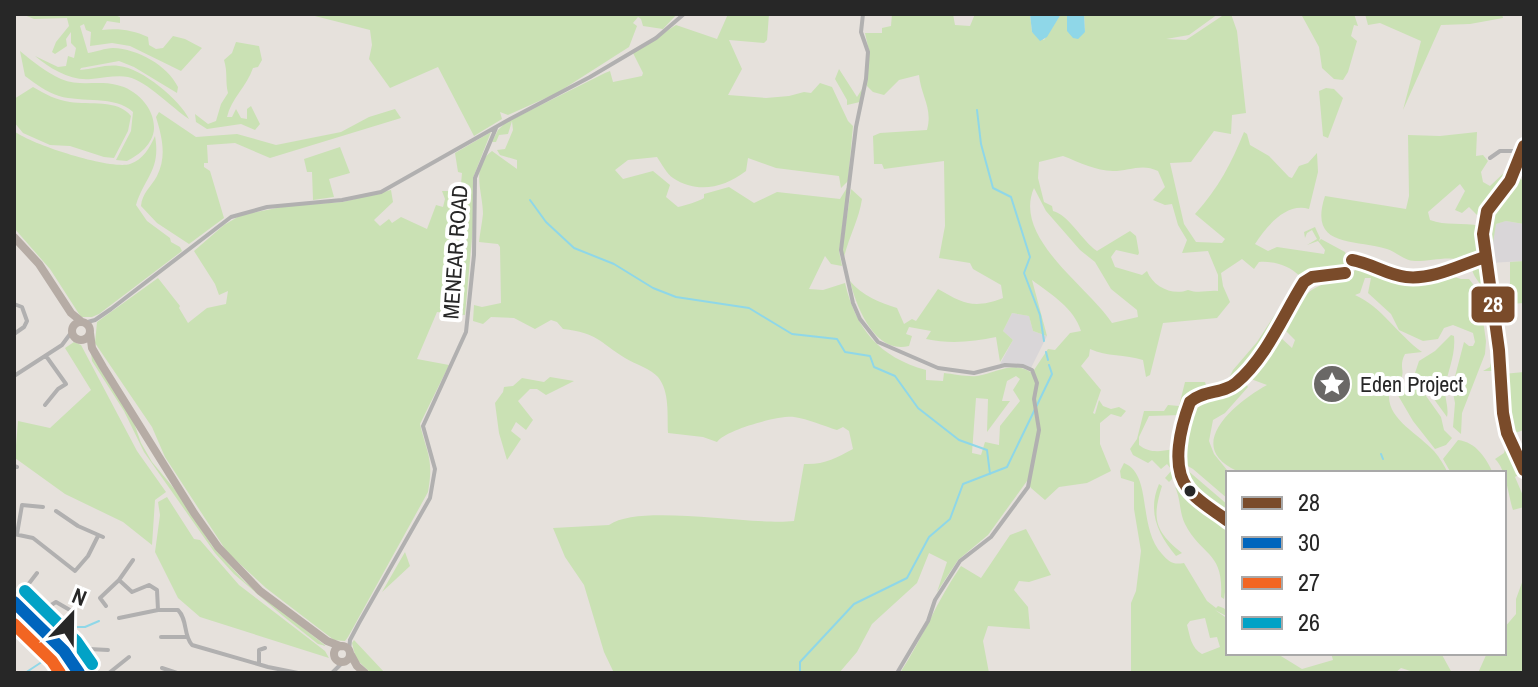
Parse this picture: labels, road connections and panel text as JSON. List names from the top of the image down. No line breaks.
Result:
{"streets":{"street":["MENEAR ROAD"]},"places":{"place":["Eden Project"]},"lines":["transit line 28","transit line 26","transit line 30","transit line 27"],"legend":["28","30","27","26"],"north":"top"}
